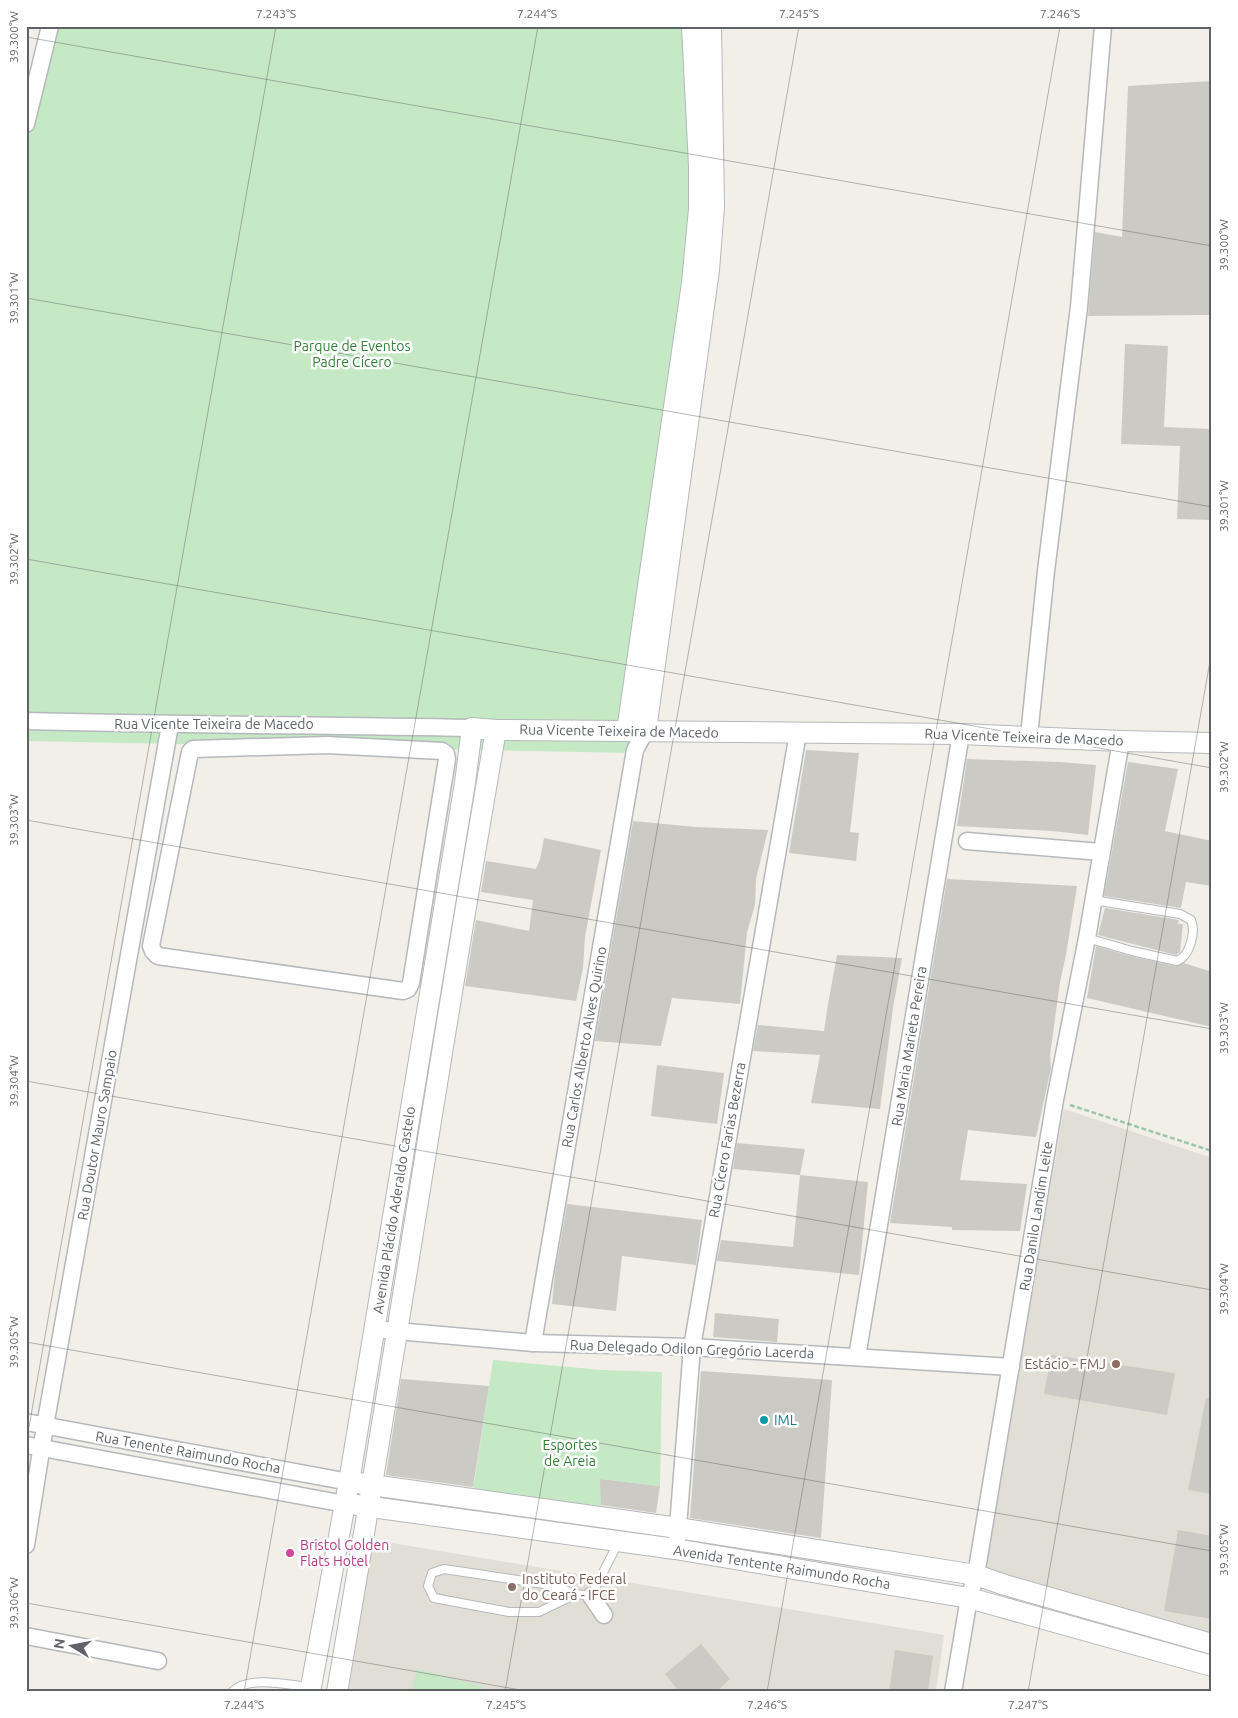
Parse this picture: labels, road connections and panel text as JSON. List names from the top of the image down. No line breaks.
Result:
{"streets":{"street":["Rua Vicente Teixeira de Macedo","Rua Maria Marieta Pereira","Rua Carlos Alberto Alves Quirino","Rua Doutor Mauro Sampaio","Rua Cícero Farias Bezerra","Avenida Plácido Aderaldo Castelo","Rua Danilo Landim Leite","Rua Delegado Odilon Gregório Lacerda","Rua Tenente Raimundo Rocha","Avenida Tentente Raimundo Rocha"]},"crossings":[["Rua Vicente Teixeira de Macedo","Rua Maria Marieta Pereira"],["Rua Vicente Teixeira de Macedo","Rua Carlos Alberto Alves Quirino"],["Rua Vicente Teixeira de Macedo","Rua Doutor Mauro Sampaio"],["Rua Vicente Teixeira de Macedo","Rua Cícero Farias Bezerra"],["Rua Vicente Teixeira de Macedo","Avenida Plácido Aderaldo Castelo"],["Rua Vicente Teixeira de Macedo","Rua Danilo Landim Leite"],["Rua Maria Marieta Pereira","Rua Delegado Odilon Gregório Lacerda"],["Rua Carlos Alberto Alves Quirino","Rua Delegado Odilon Gregório Lacerda"],["Rua Doutor Mauro Sampaio","Rua Tenente Raimundo Rocha"],["Rua Cícero Farias Bezerra","Rua Delegado Odilon Gregório Lacerda"],["Rua Cícero Farias Bezerra","Avenida Tentente Raimundo Rocha"],["Avenida Plácido Aderaldo Castelo","Rua Delegado Odilon Gregório Lacerda"],["Avenida Plácido Aderaldo Castelo","Rua Tenente Raimundo Rocha"],["Avenida Plácido Aderaldo Castelo","Avenida Tentente Raimundo Rocha"],["Rua Danilo Landim Leite","Rua Delegado Odilon Gregório Lacerda"],["Rua Danilo Landim Leite","Avenida Tentente Raimundo Rocha"],["Rua Tenente Raimundo Rocha","Avenida Tentente Raimundo Rocha"]],"parks":["Parque de Eventos Padre Cícero","Esportes de Areia"],"places":["Estácio - FMJ","IML","Bristol Golden Flats Hotel","Instituto Federal do Ceará - IFCE"],"north":"left","coordinates":["7.243°S","7.244°S","7.245°S","7.246°S","39.300°W","39.301°W","39.302°W","39.303°W","39.304°W","39.305°W","39.306°W","7.247°S"]}
